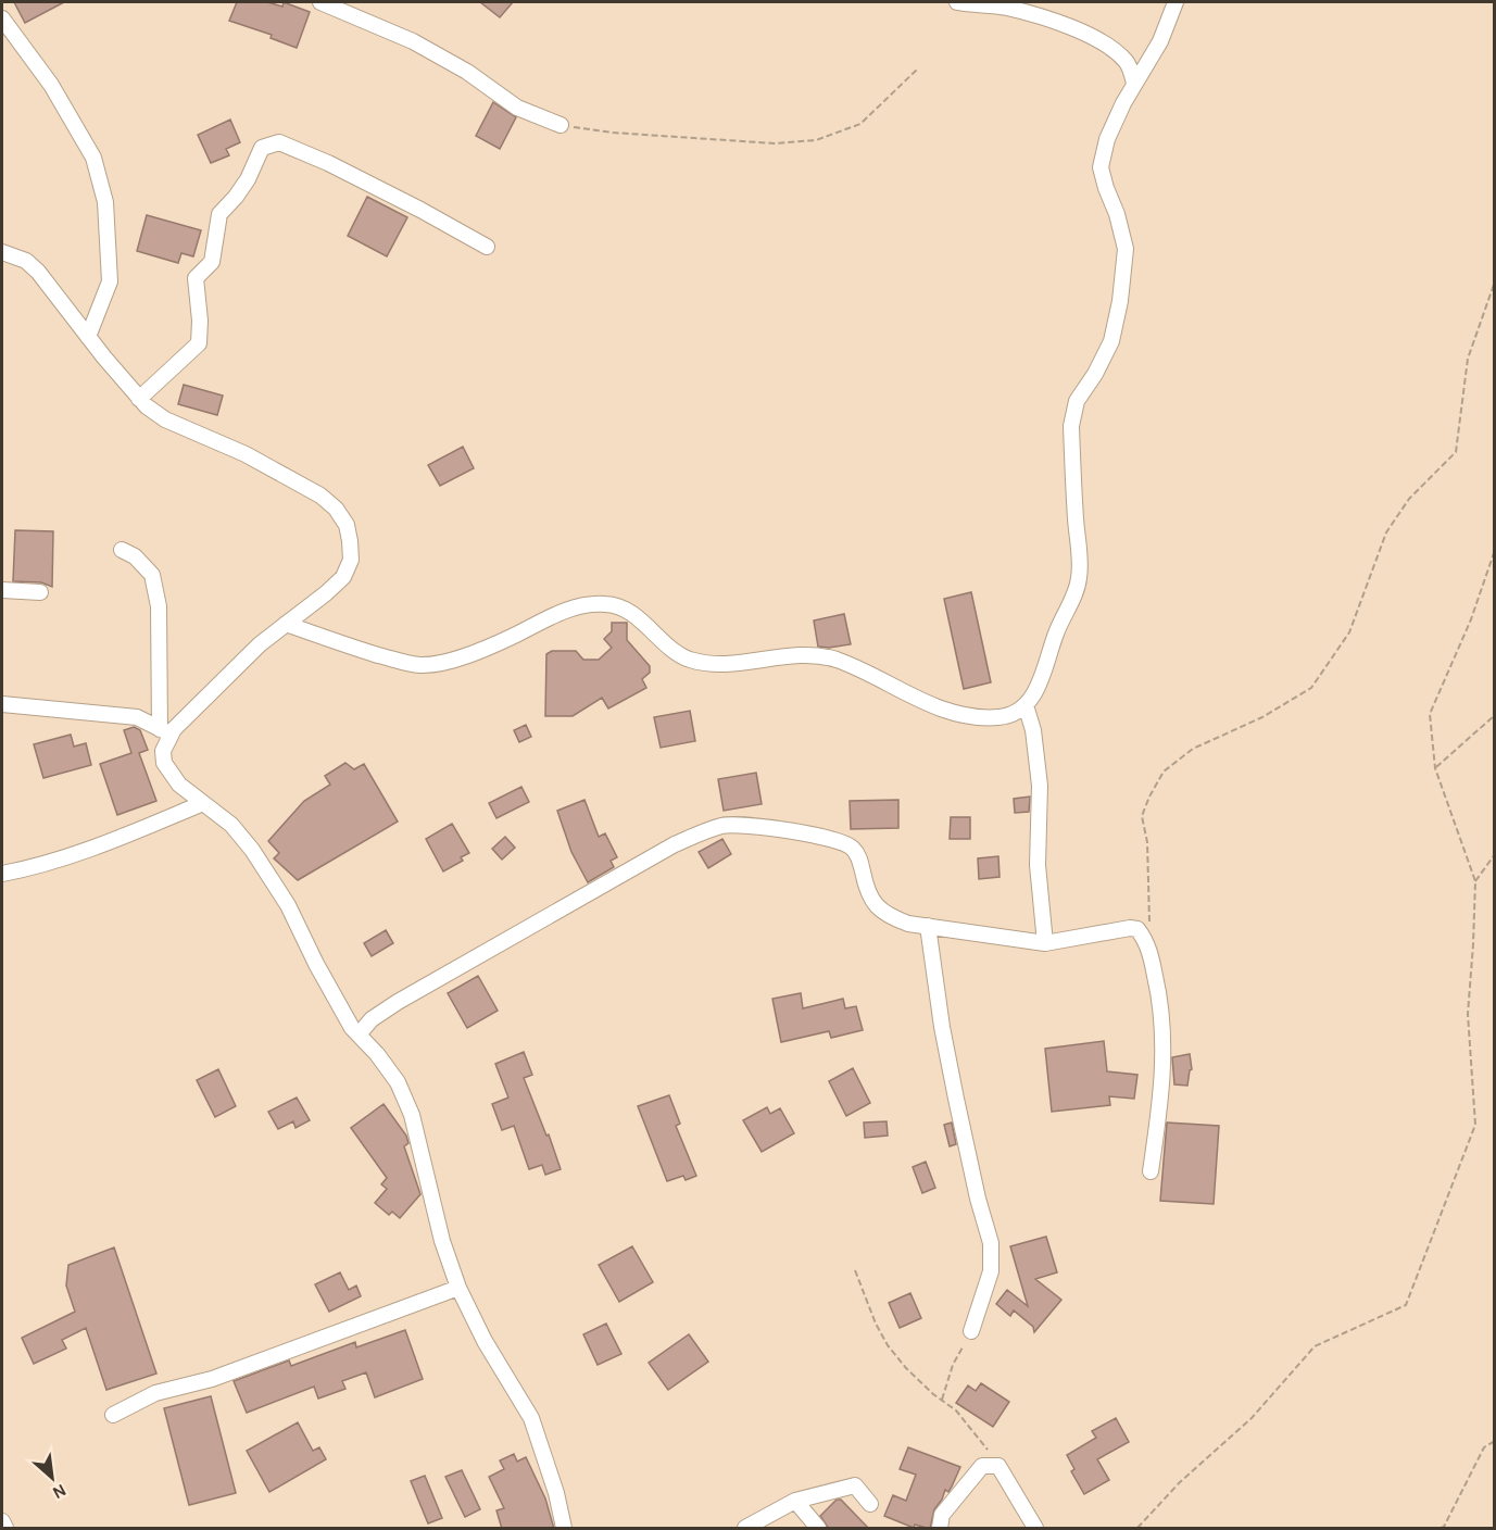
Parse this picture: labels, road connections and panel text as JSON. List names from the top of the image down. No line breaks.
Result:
{"north":"bottom right"}
